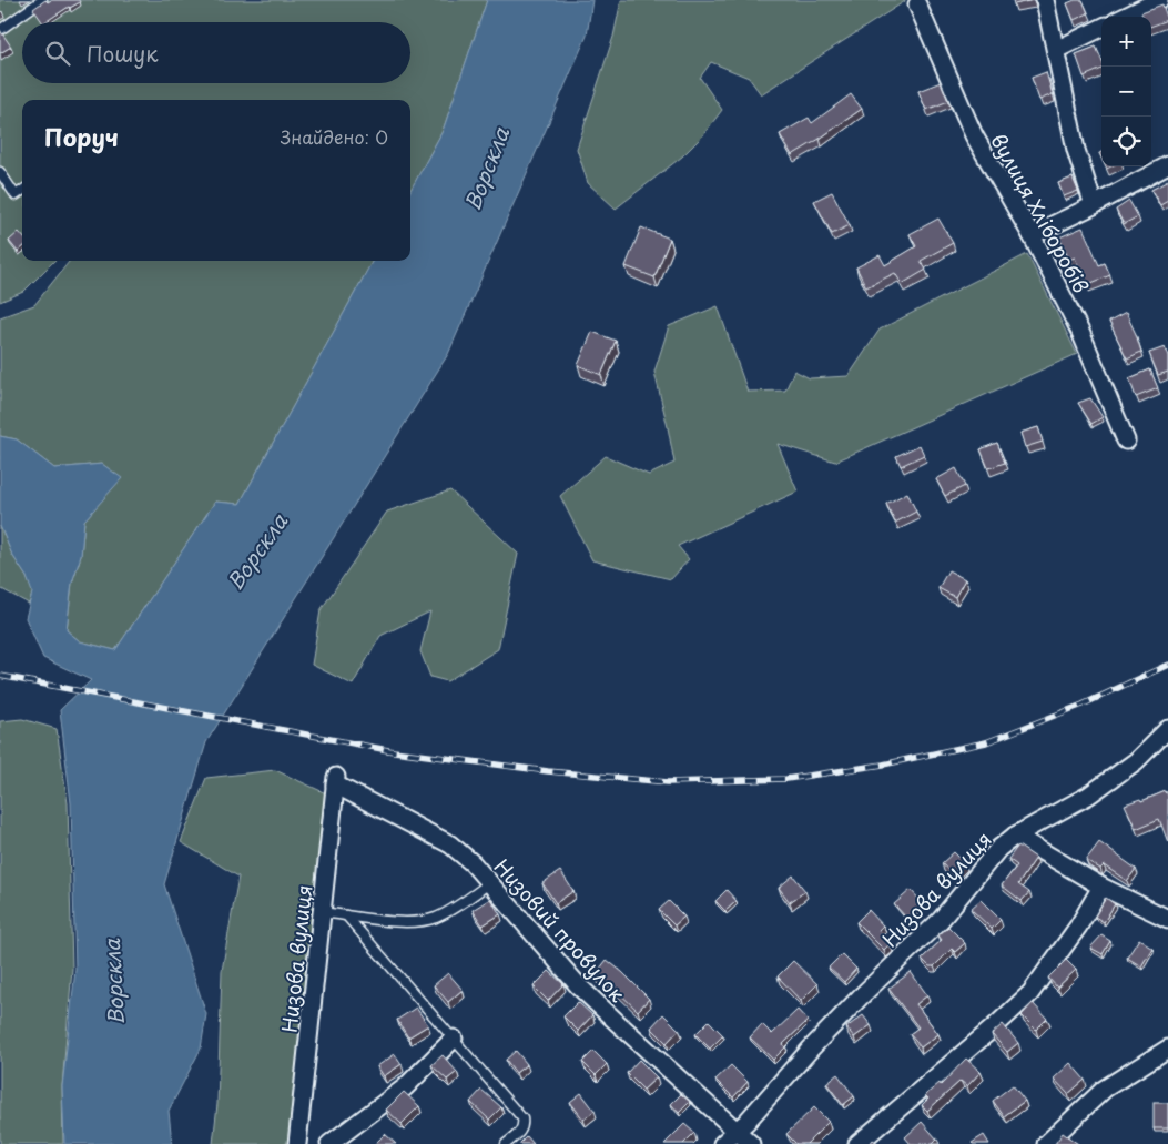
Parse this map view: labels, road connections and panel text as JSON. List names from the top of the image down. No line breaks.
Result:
{"streets":{"street":["вулиця Хліборобів","Низова вулиця","Низовий провулок"]},"crossings":[["Низова вулиця","Низовий провулок"]],"water":["Ворскла"],"page":{"map_buttons":["+","−"],"search":"Пошук","heading":["Поруч","Знайдено: 0"]}}
